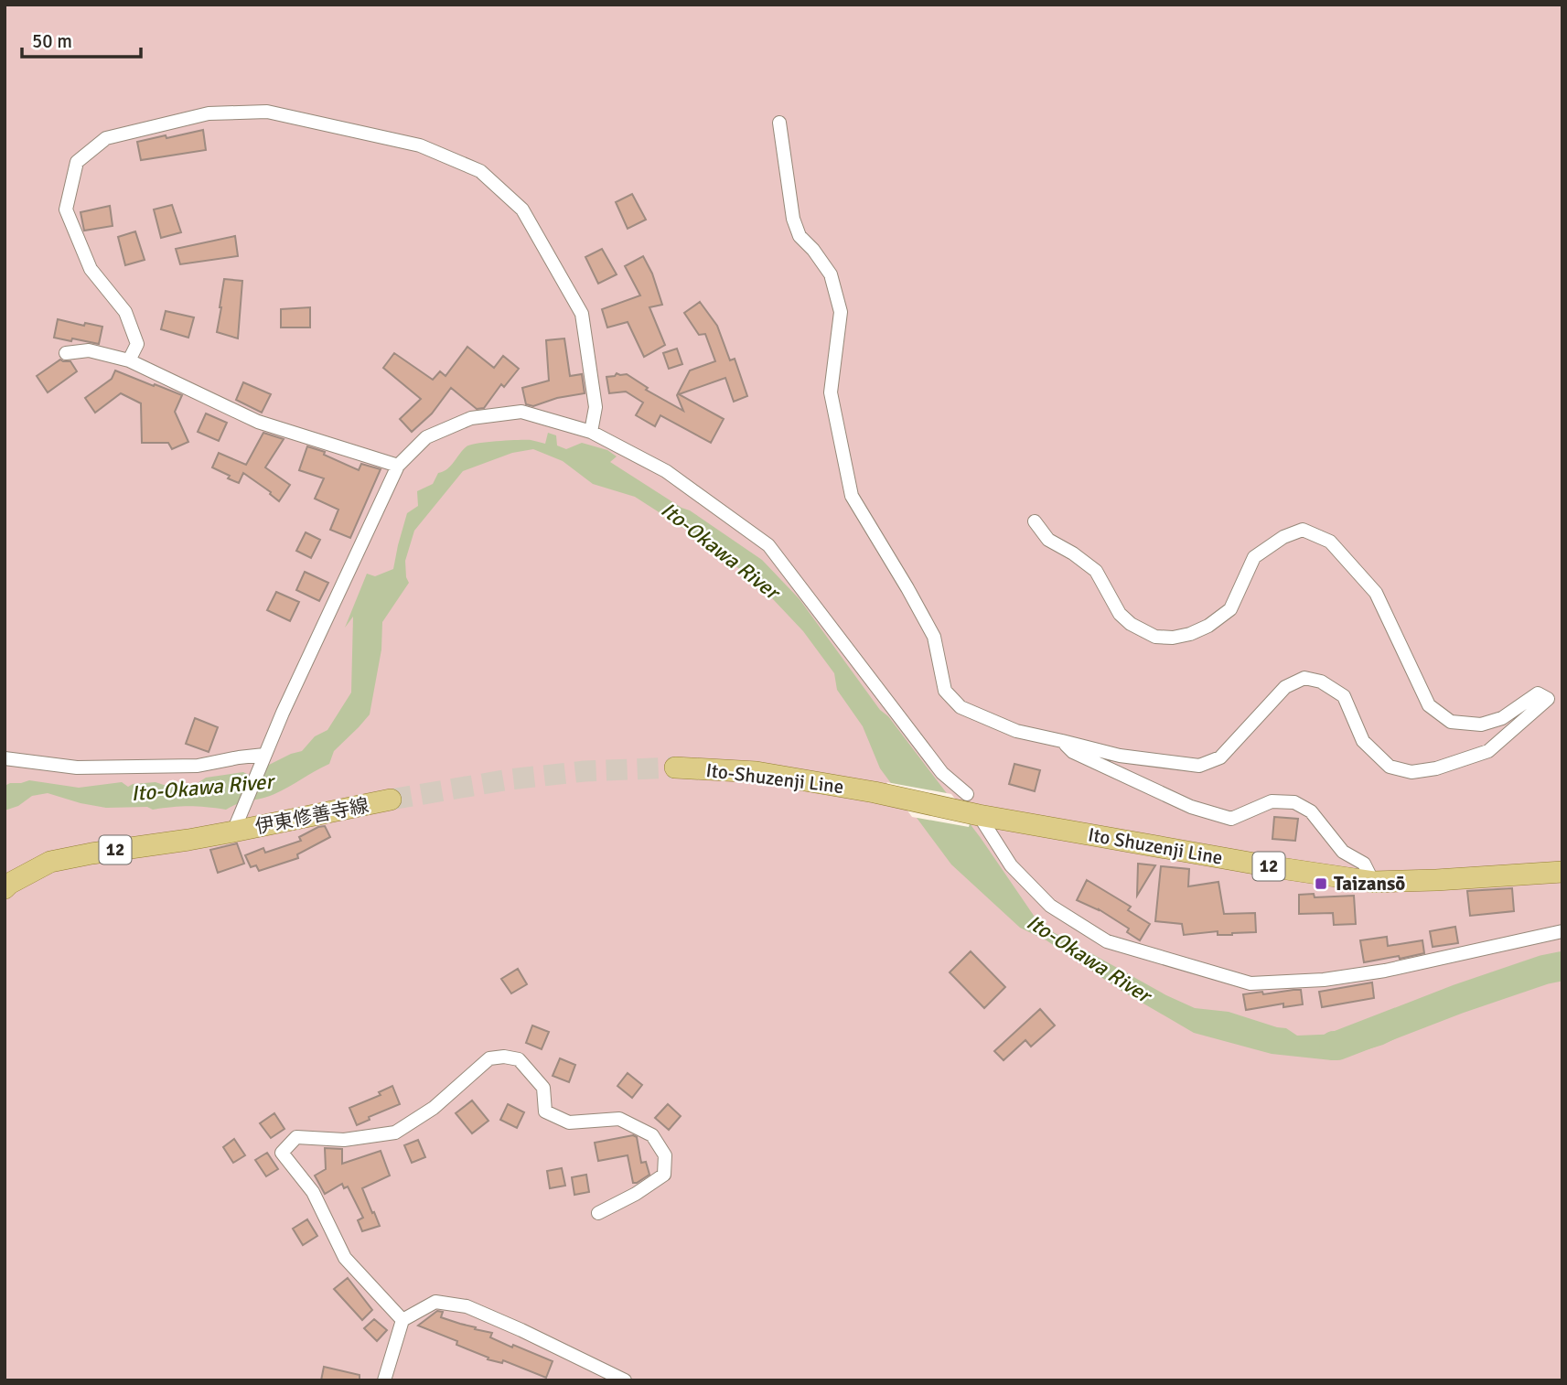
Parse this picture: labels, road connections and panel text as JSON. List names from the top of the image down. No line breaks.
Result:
{"streets":{"main road":["Ito-Shuzenji Line","伊東修善寺線","Ito Shuzenji Line","12"]},"crossings":[["Ito-Shuzenji Line","12"],["伊東修善寺線","12"],["Ito Shuzenji Line","12"]],"water":["Ito-Okawa River"],"places":{"transit":["Taizansō"]},"scale_bar":"50 m"}
